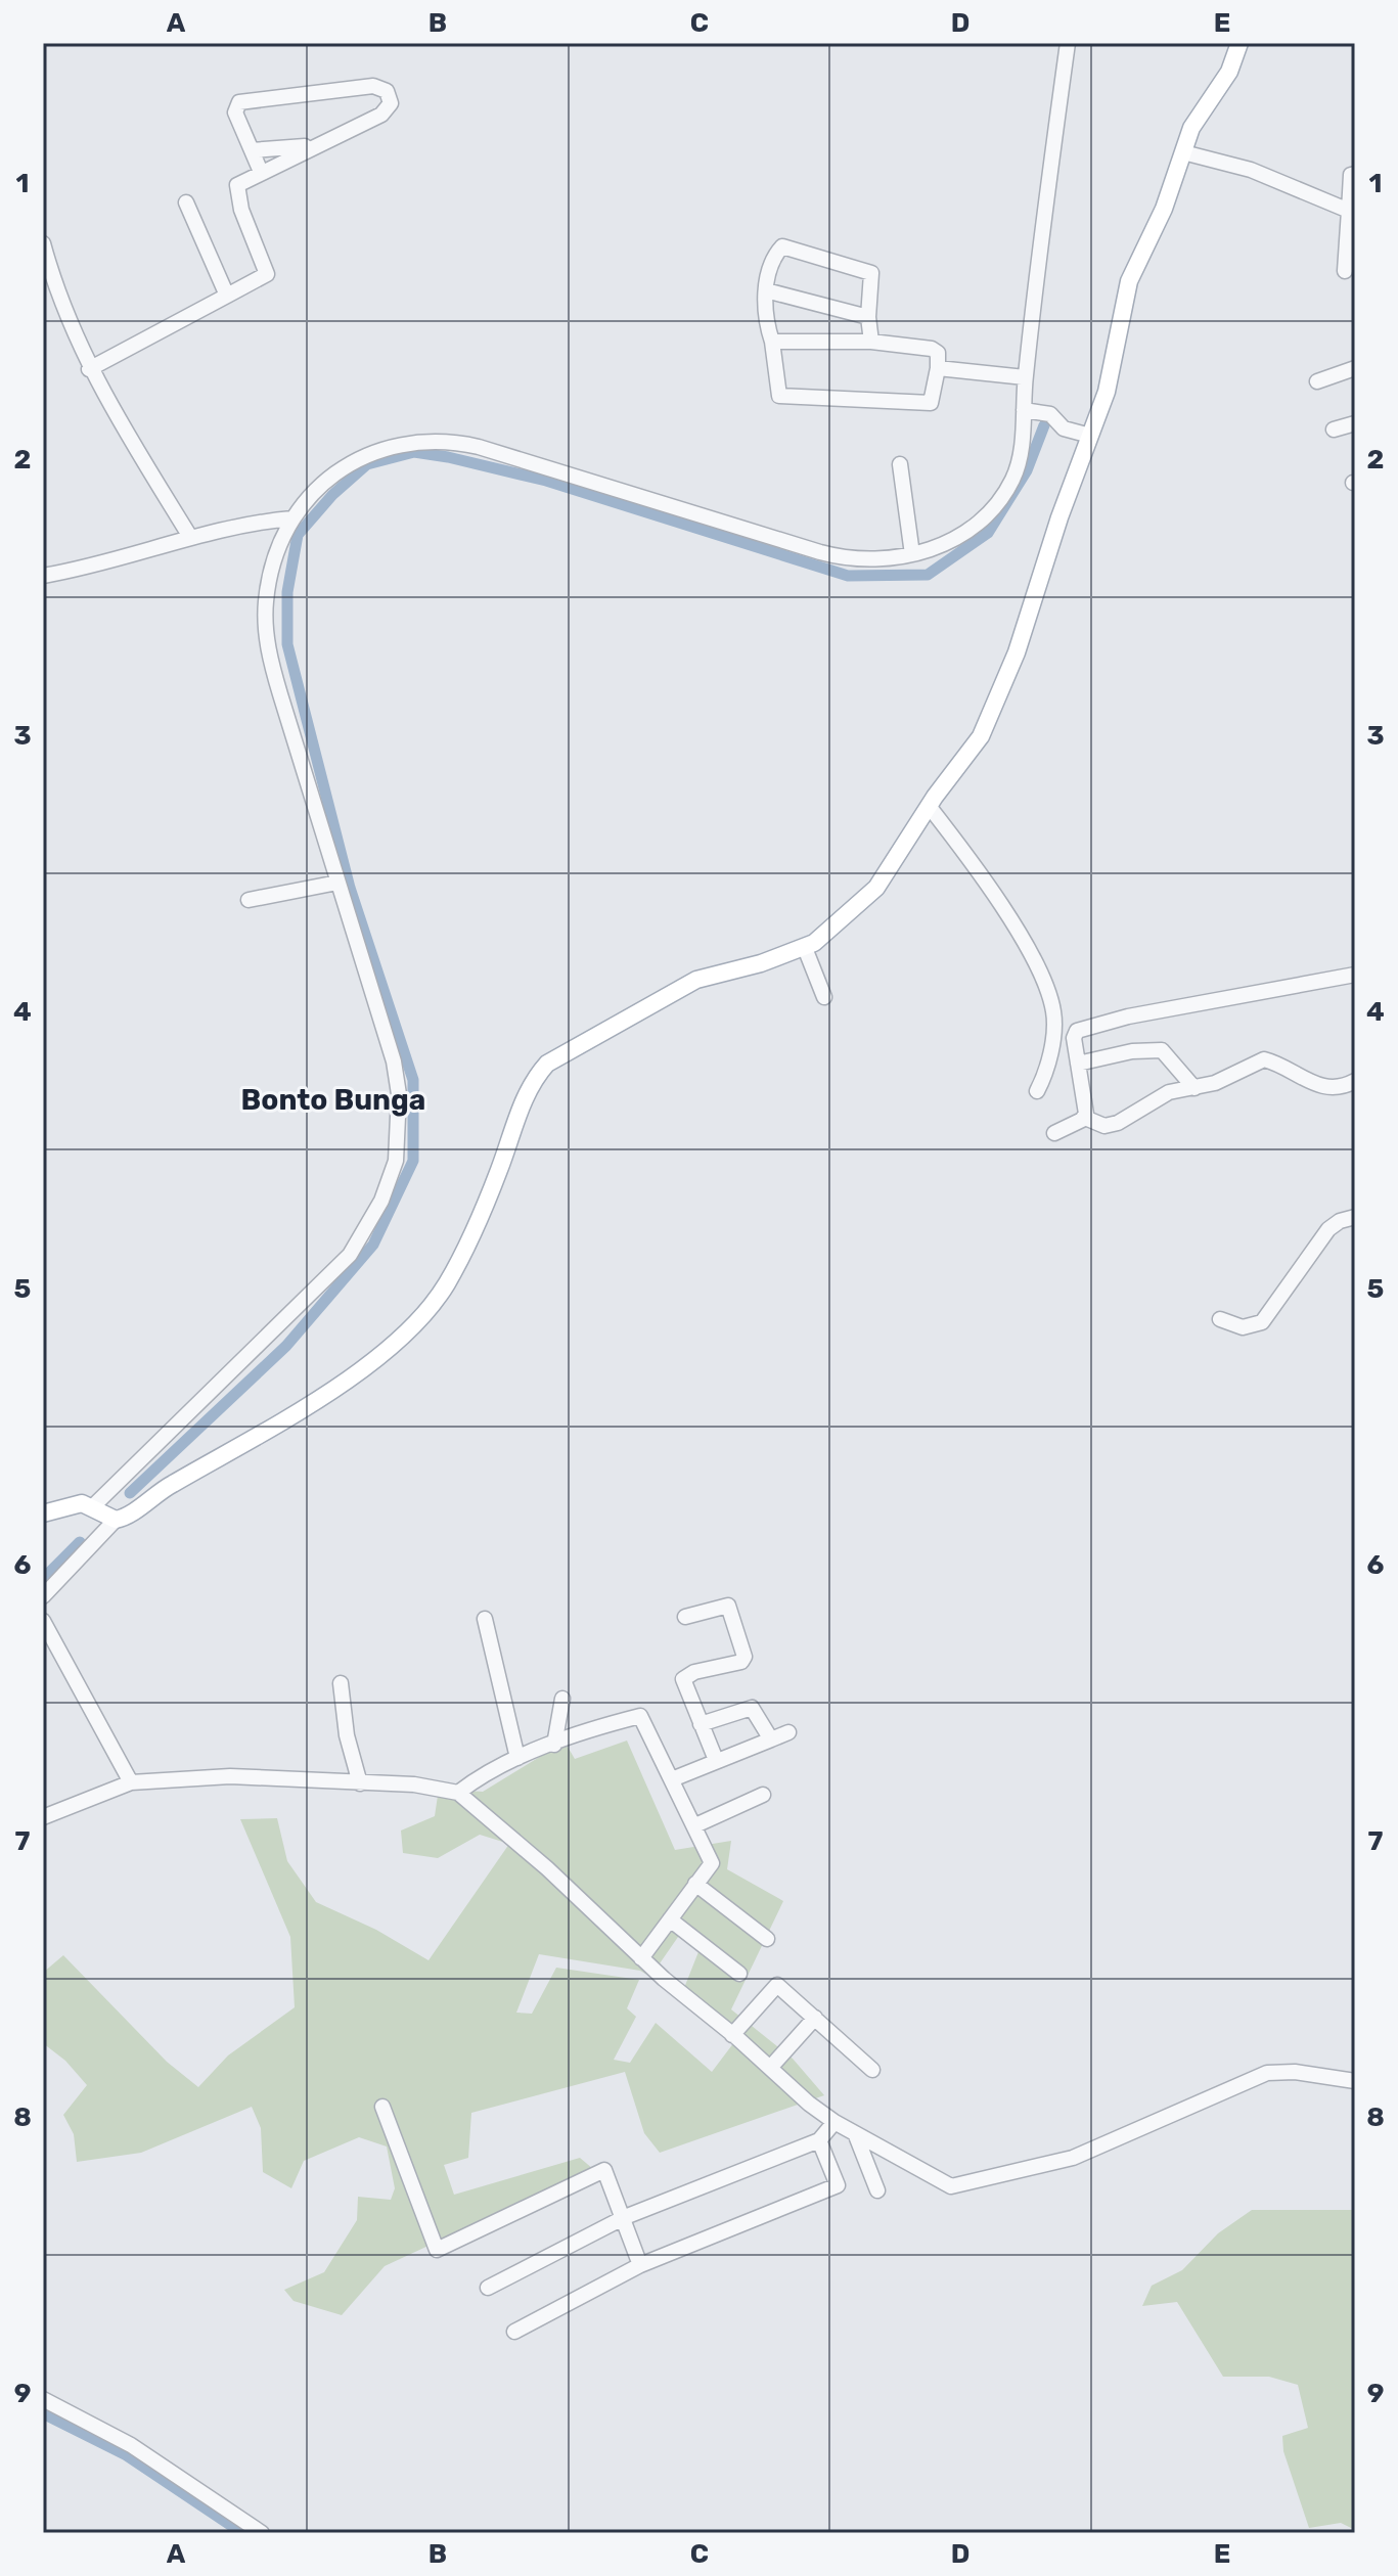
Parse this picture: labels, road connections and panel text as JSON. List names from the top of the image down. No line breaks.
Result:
{"districts":["Bonto Bunga"],"grid":{"columns":["A","B","C","D","E"],"rows":["1","2","3","4","5","6","7","8","9"]}}
